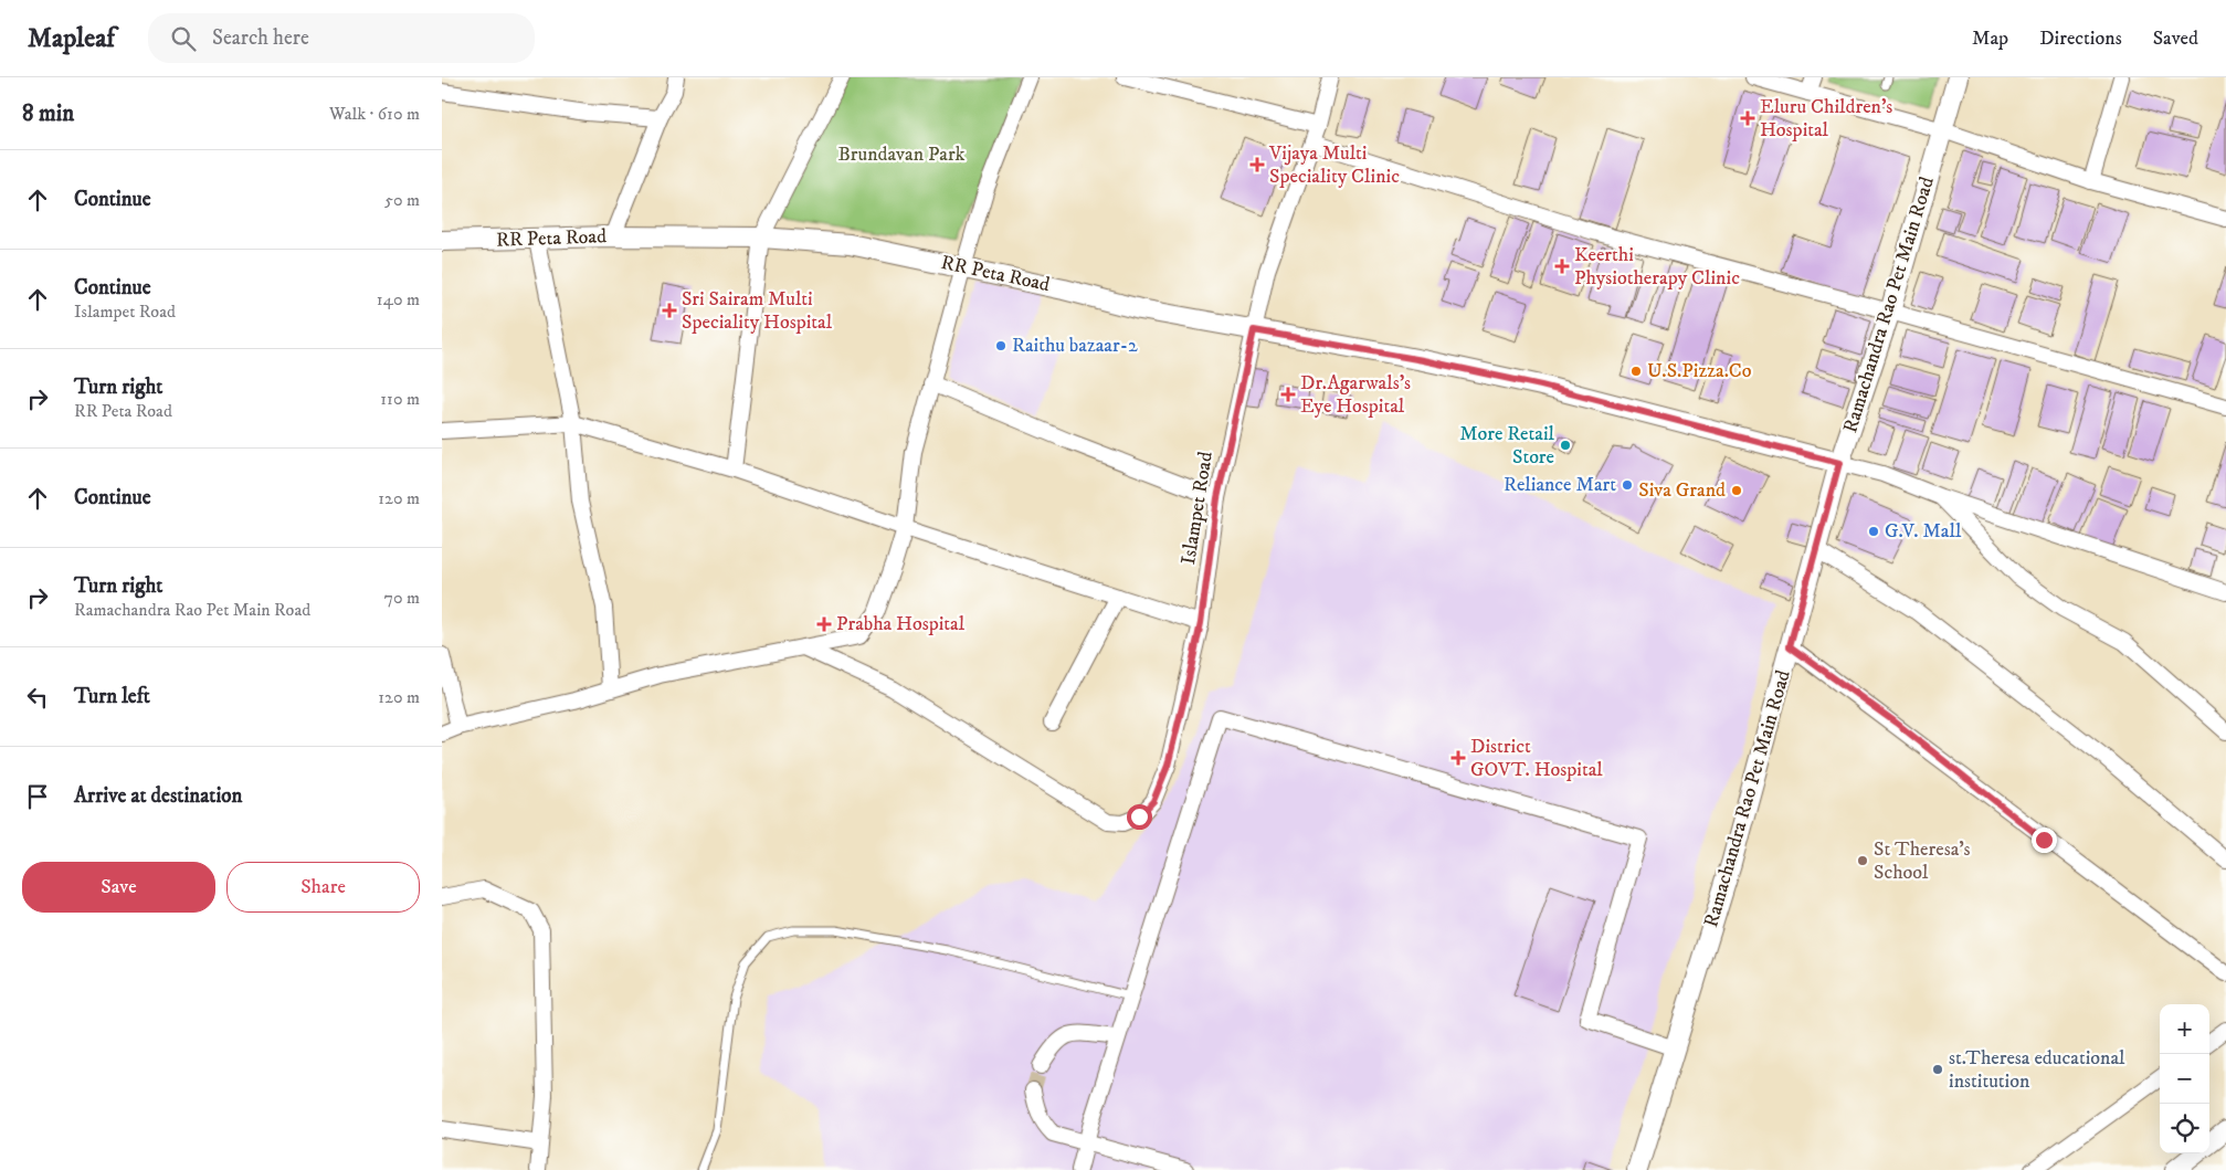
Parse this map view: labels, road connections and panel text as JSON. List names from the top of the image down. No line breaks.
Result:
{"streets":{"street":["RR Peta Road","Ramachandra Rao Pet Main Road","Islampet Road"]},"crossings":[["RR Peta Road","Ramachandra Rao Pet Main Road"],["RR Peta Road","Islampet Road"]],"parks":["Brundavan Park"],"places":{"health":["Eluru Children's Hospital","Vijaya Multi Speciality Clinic","Keerthi Physiotherapy Clinic","Sri Sairam Multi Speciality Hospital","Dr.Agarwals's Eye Hospital","Prabha Hospital","District GOVT. Hospital"],"other":["Raithu bazaar-2","U.S.Pizza.Co","More Retail Store","Reliance Mart","Siva Grand","G.V. Mall","St Theresa's School","st.Theresa educational institution"]},"page":{"header":"Mapleaf","search":"Search here","nav":["Map","Directions","Saved"],"heading":["8 min","Walk · 610 m"],"list":[["Continue","50 m"],["Continue","Islampet Road","140 m"],["Turn right","RR Peta Road","110 m"],["Continue","120 m"],["Turn right","Ramachandra Rao Pet Main Road","70 m"],["Turn left","120 m"],"Arrive at destination"],"buttons":["Save","Share"],"map_buttons":["+","−"]}}
